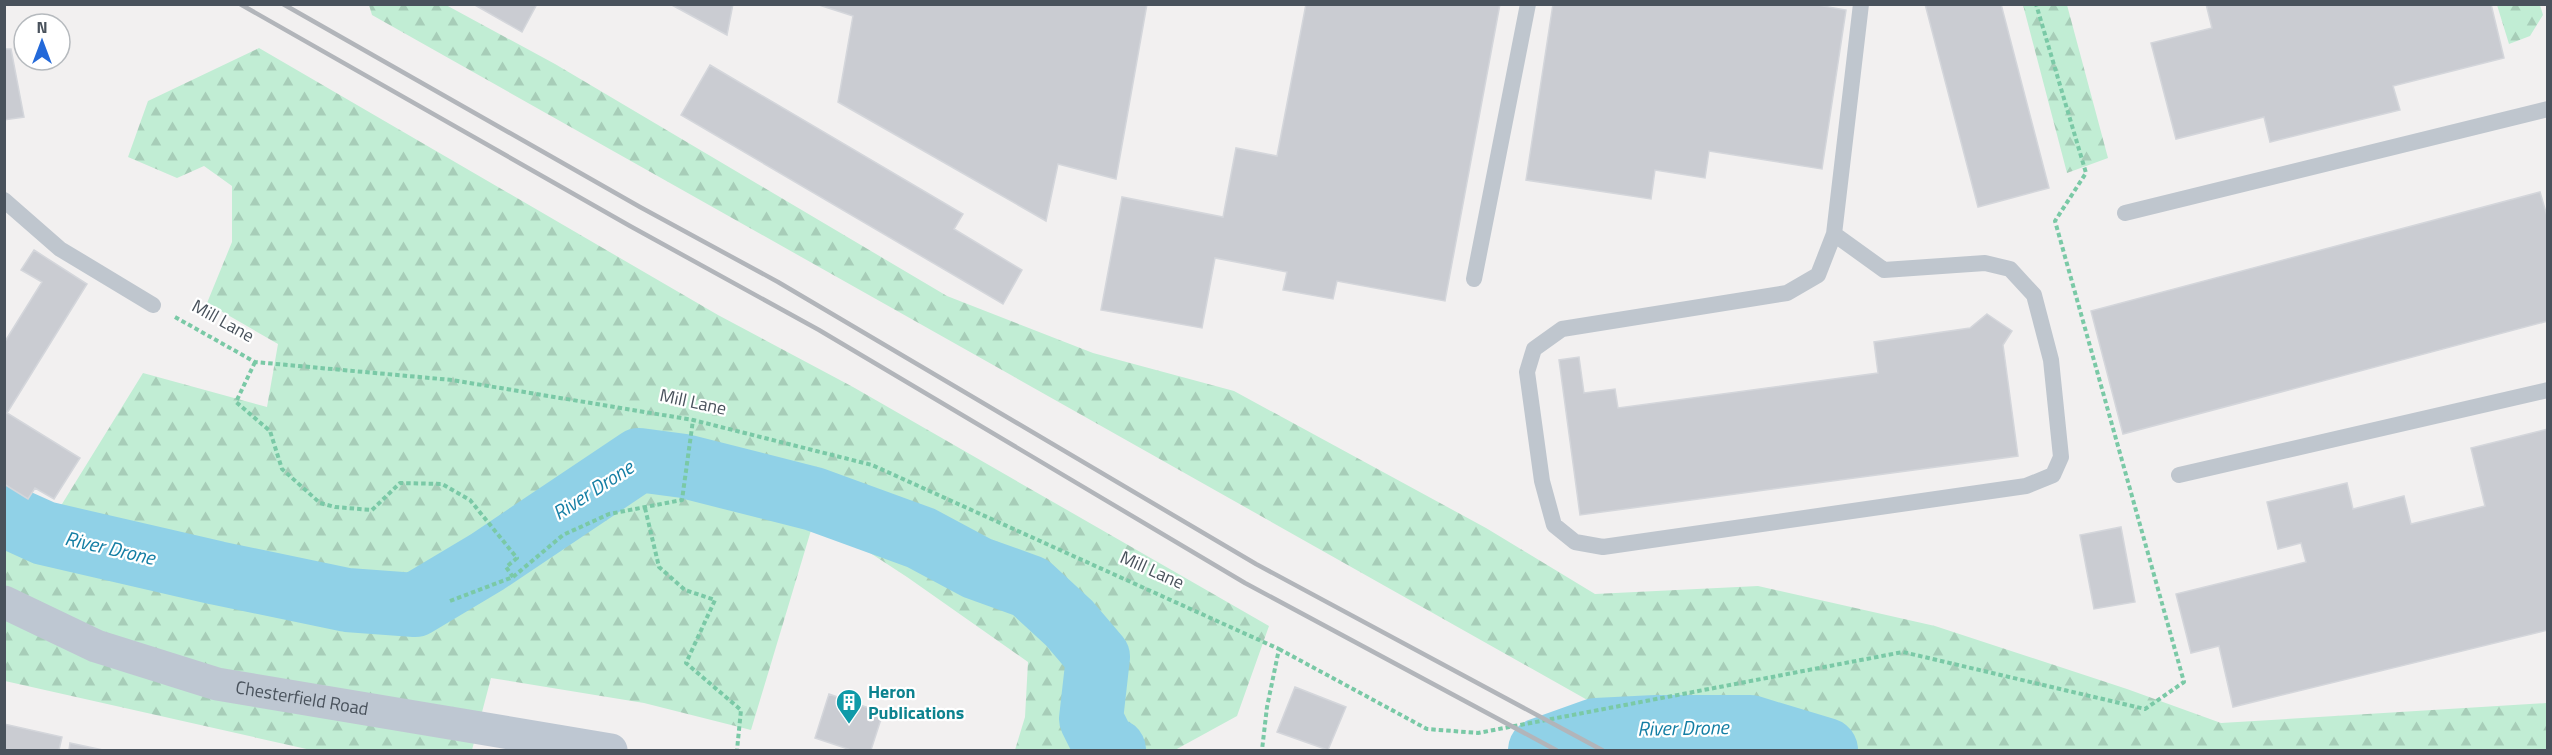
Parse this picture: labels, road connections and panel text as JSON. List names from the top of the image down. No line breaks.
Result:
{"streets":{"main road":["Chesterfield Road"],"path":["Mill Lane"]},"water":["River Drone"],"places":{"building":["Heron Publications"]},"north":"top"}
